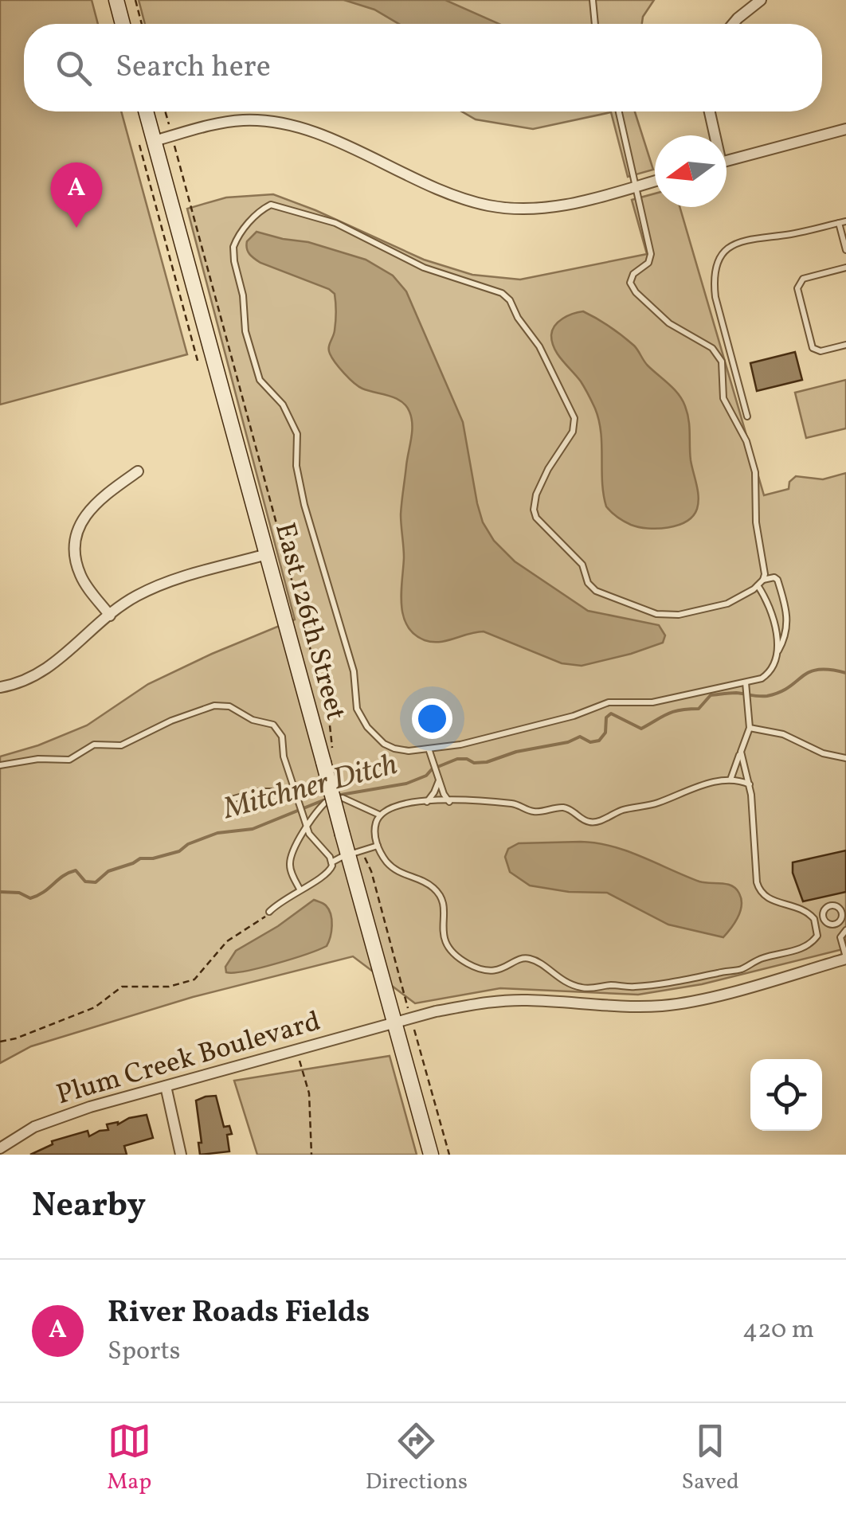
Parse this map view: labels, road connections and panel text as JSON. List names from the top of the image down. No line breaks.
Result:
{"streets":{"street":["East 126th Street","Plum Creek Boulevard"]},"crossings":[["East 126th Street","Plum Creek Boulevard"]],"water":["Mitchner Ditch"],"north":"left","page":{"search":"Search here","pins":"A","heading":"Nearby","list":[{"mark":"A","name":"River Roads Fields","note":"Sports","value":"420 m"}],"nav":["Map","Directions","Saved"]}}
